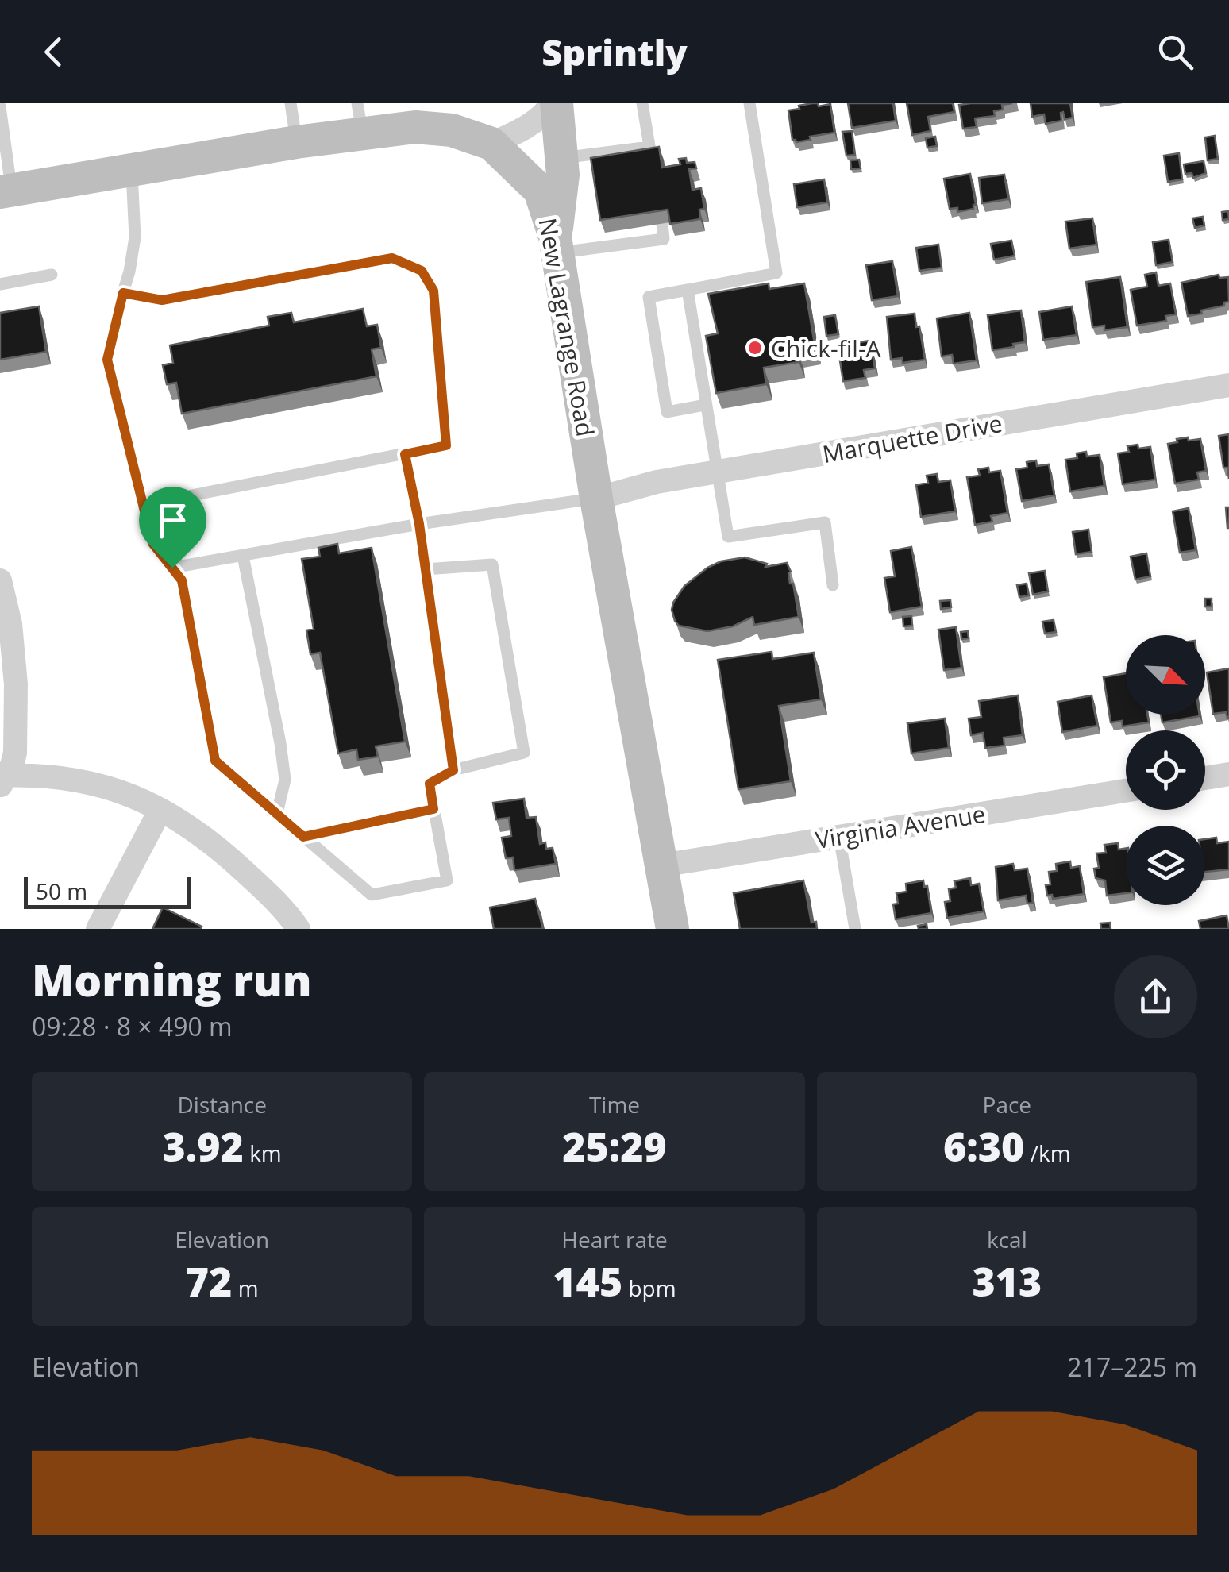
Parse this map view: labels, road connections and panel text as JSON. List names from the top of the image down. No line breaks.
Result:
{"streets":{"main road":["New Lagrange Road"],"street":["Marquette Drive","Virginia Avenue"]},"crossings":[["New Lagrange Road","Marquette Drive"],["New Lagrange Road","Virginia Avenue"]],"places":["Chick-fil-A"],"scale_bar":"50 m","north":"bottom right","page":{"header":"Sprintly","scale":"50 m","heading":["Morning run","09:28 · 8 × 490 m"],"stats":[["Distance","3.92 km"],["Time","25:29"],["Pace","6:30 /km"],["Elevation","72 m"],["Heart rate","145 bpm"],["kcal","313"]],"chart":["Elevation","217–225 m"]}}
